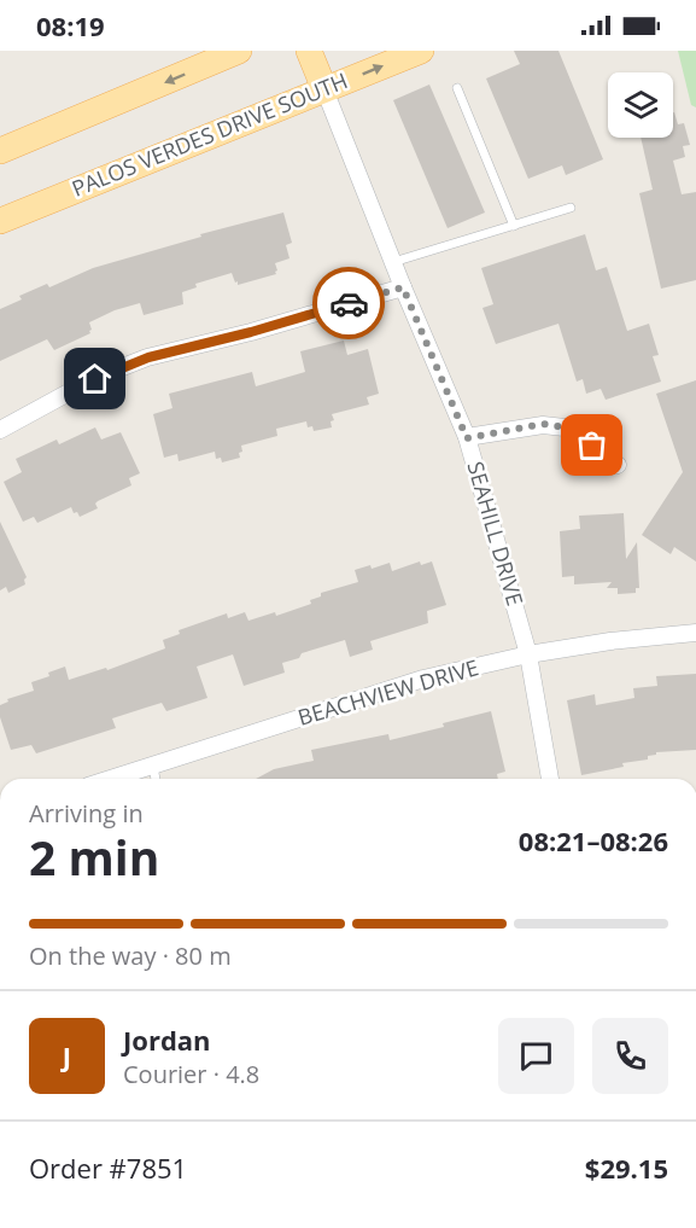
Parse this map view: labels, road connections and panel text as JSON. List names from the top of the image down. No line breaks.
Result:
{"streets":{"main road":["PALOS VERDES DRIVE SOUTH"],"street":["SEAHILL DRIVE","BEACHVIEW DRIVE"]},"crossings":[["PALOS VERDES DRIVE SOUTH","SEAHILL DRIVE"],["SEAHILL DRIVE","BEACHVIEW DRIVE"]],"page":{"status":"08:19","heading":["2 min","Arriving in","08:21–08:26"],"panel":["Jordan","Courier · 4.8","Order #7851","$29.15"],"bar":"On the way · 80 m","round":"J"}}
